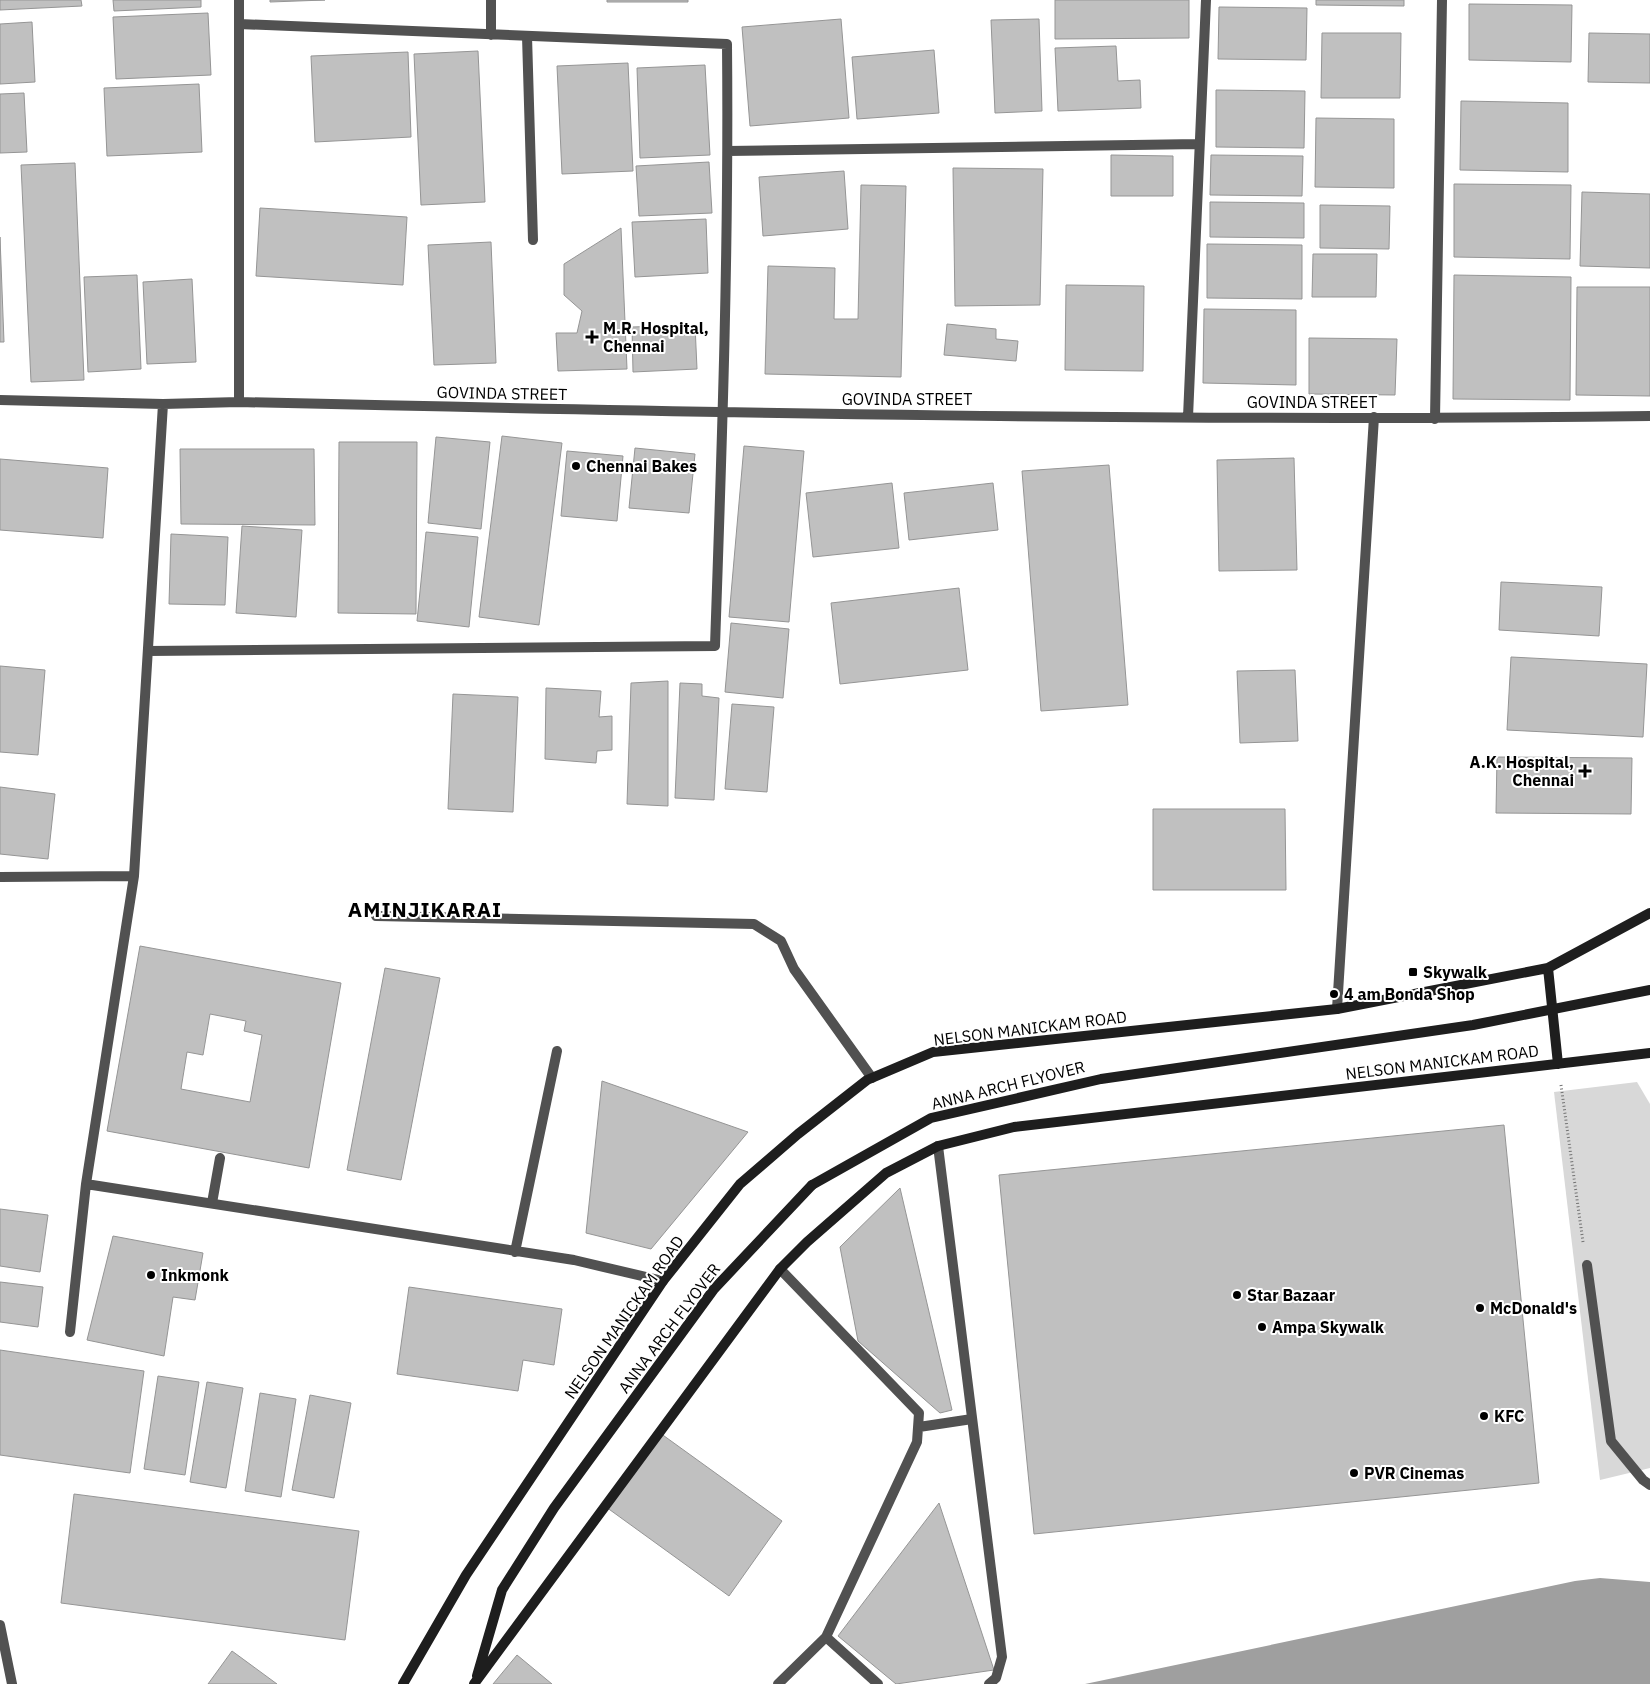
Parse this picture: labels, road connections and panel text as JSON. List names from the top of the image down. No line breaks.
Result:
{"streets":{"main road":["NELSON MANICKAM ROAD","ANNA ARCH FLYOVER"],"street":["GOVINDA STREET"]},"crossings":[["NELSON MANICKAM ROAD","ANNA ARCH FLYOVER"]],"districts":["AMINJIKARAI"],"places":{"health":["M.R. Hospital, Chennai","A.K. Hospital, Chennai"],"other":["Chennai Bakes","4 am Bonda Shop","Inkmonk","Star Bazaar","McDonald's","Ampa Skywalk","KFC","PVR Cinemas"],"transit":["Skywalk"]}}
